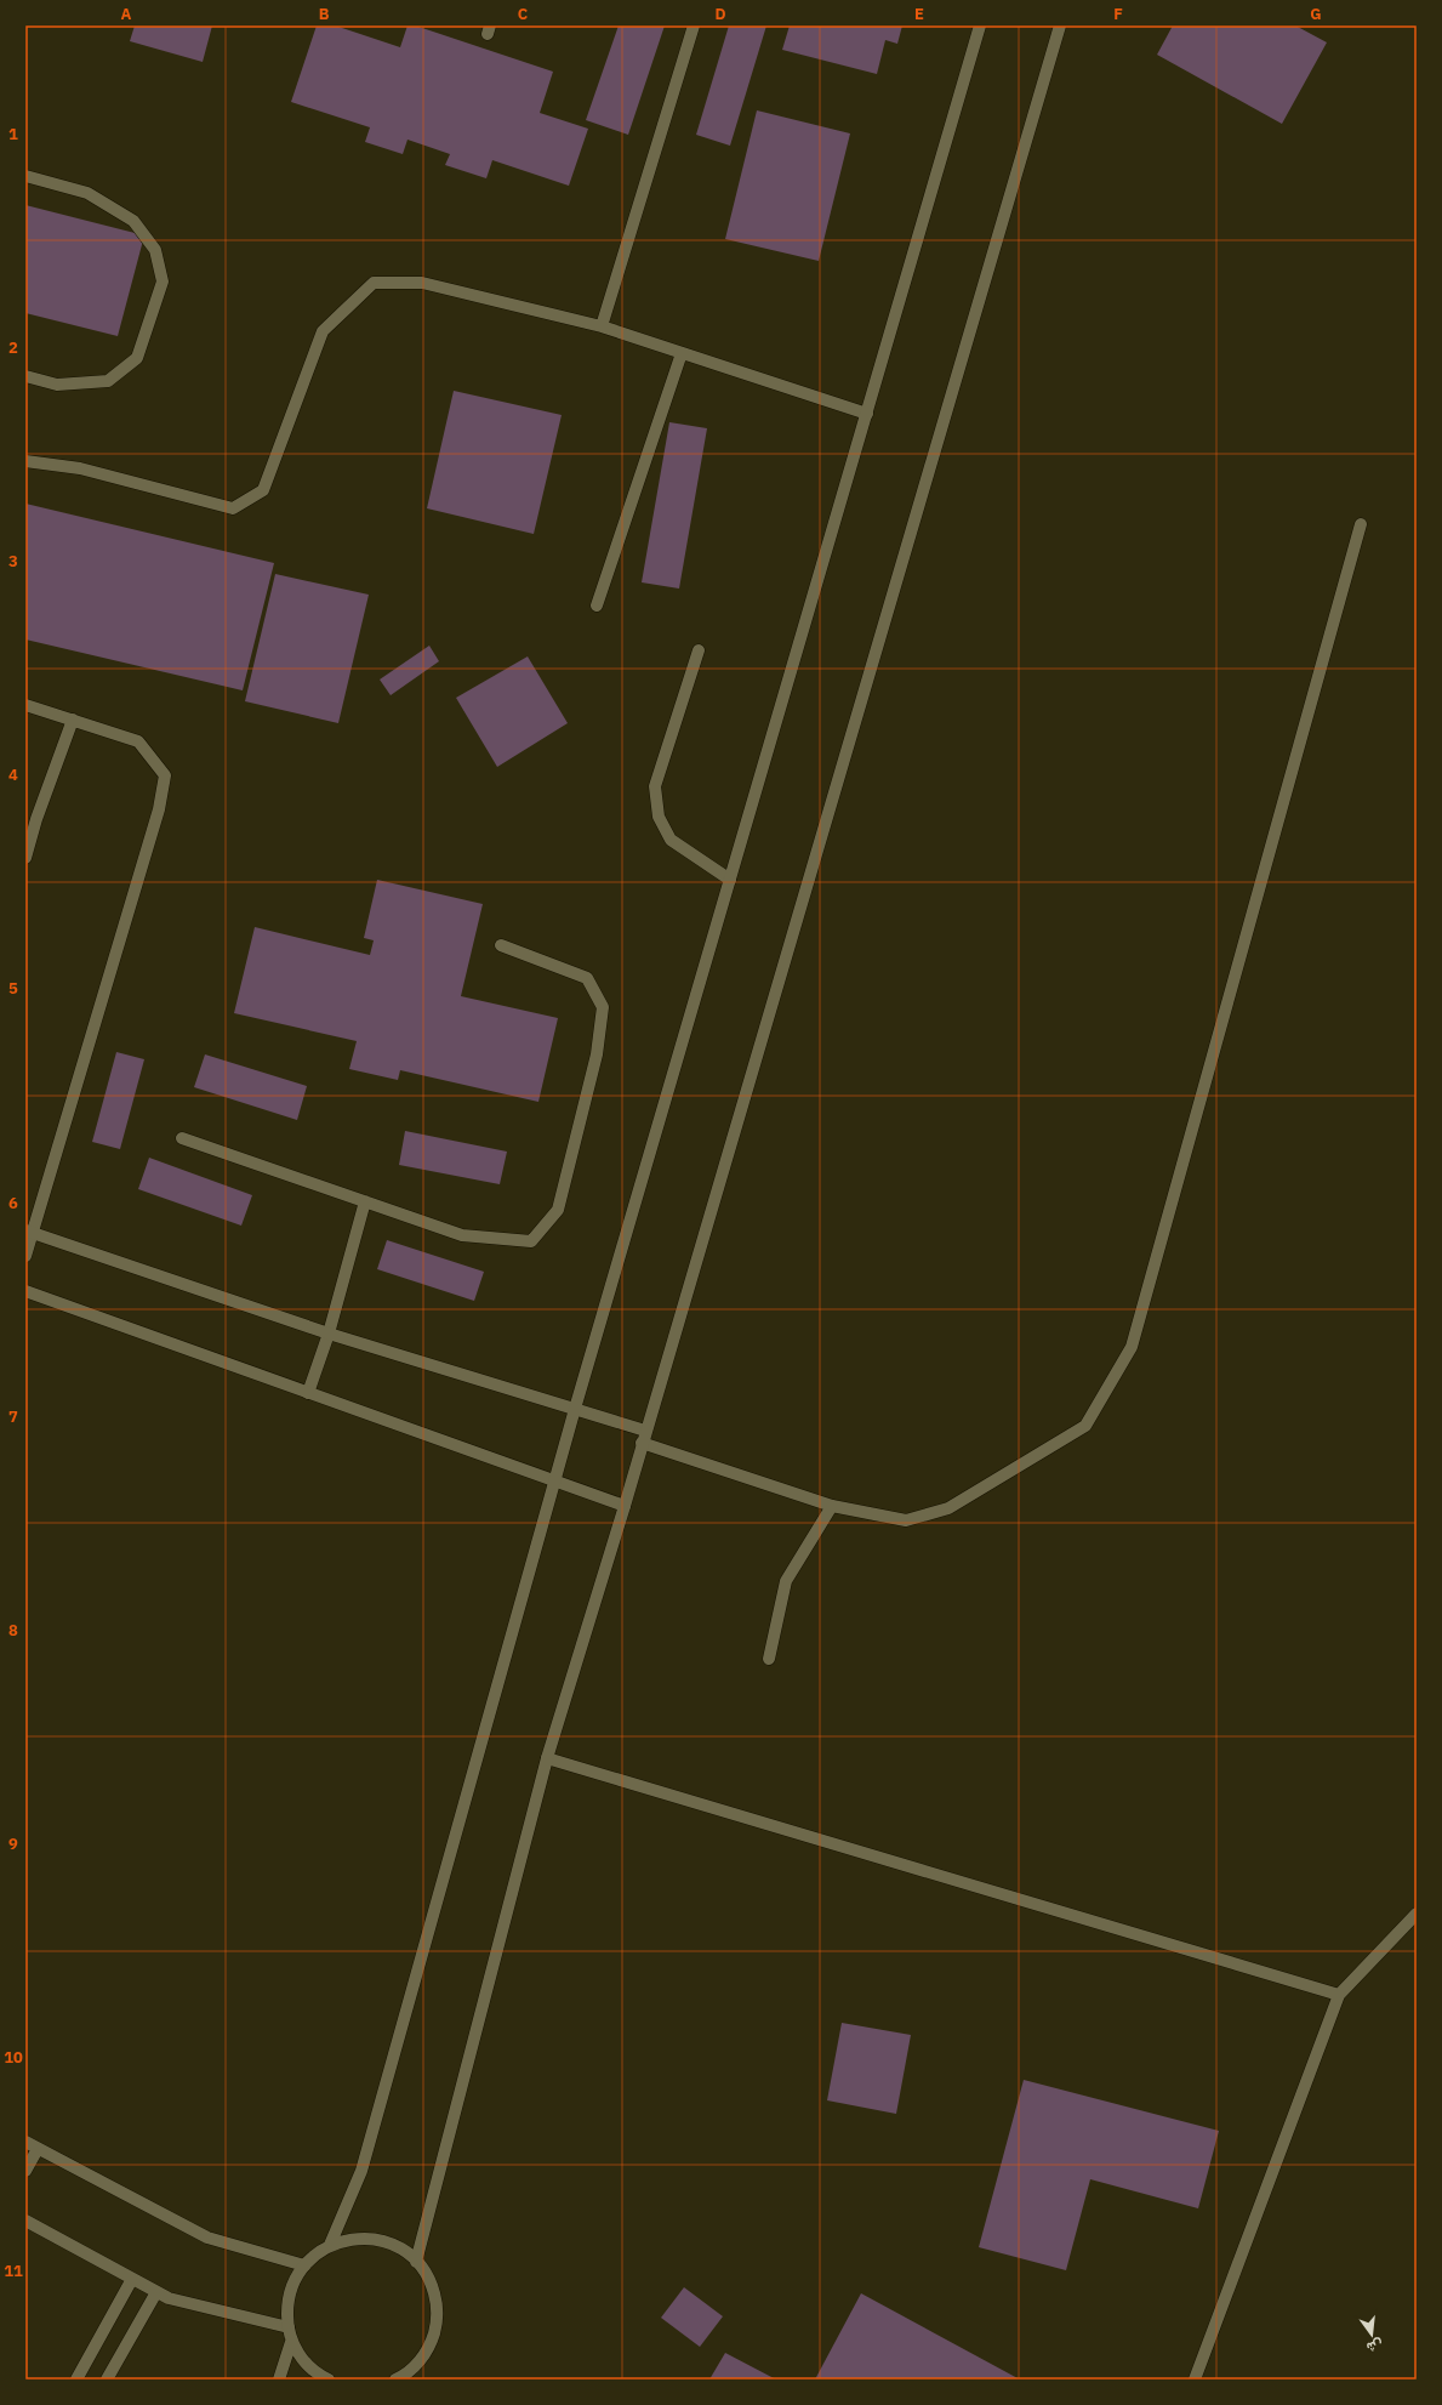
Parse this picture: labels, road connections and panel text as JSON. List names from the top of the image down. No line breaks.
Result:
{"north":"bottom","grid":{"columns":["A","B","C","D","E","F","G"],"rows":["1","2","3","4","5","6","7","8","9","10","11"]}}
